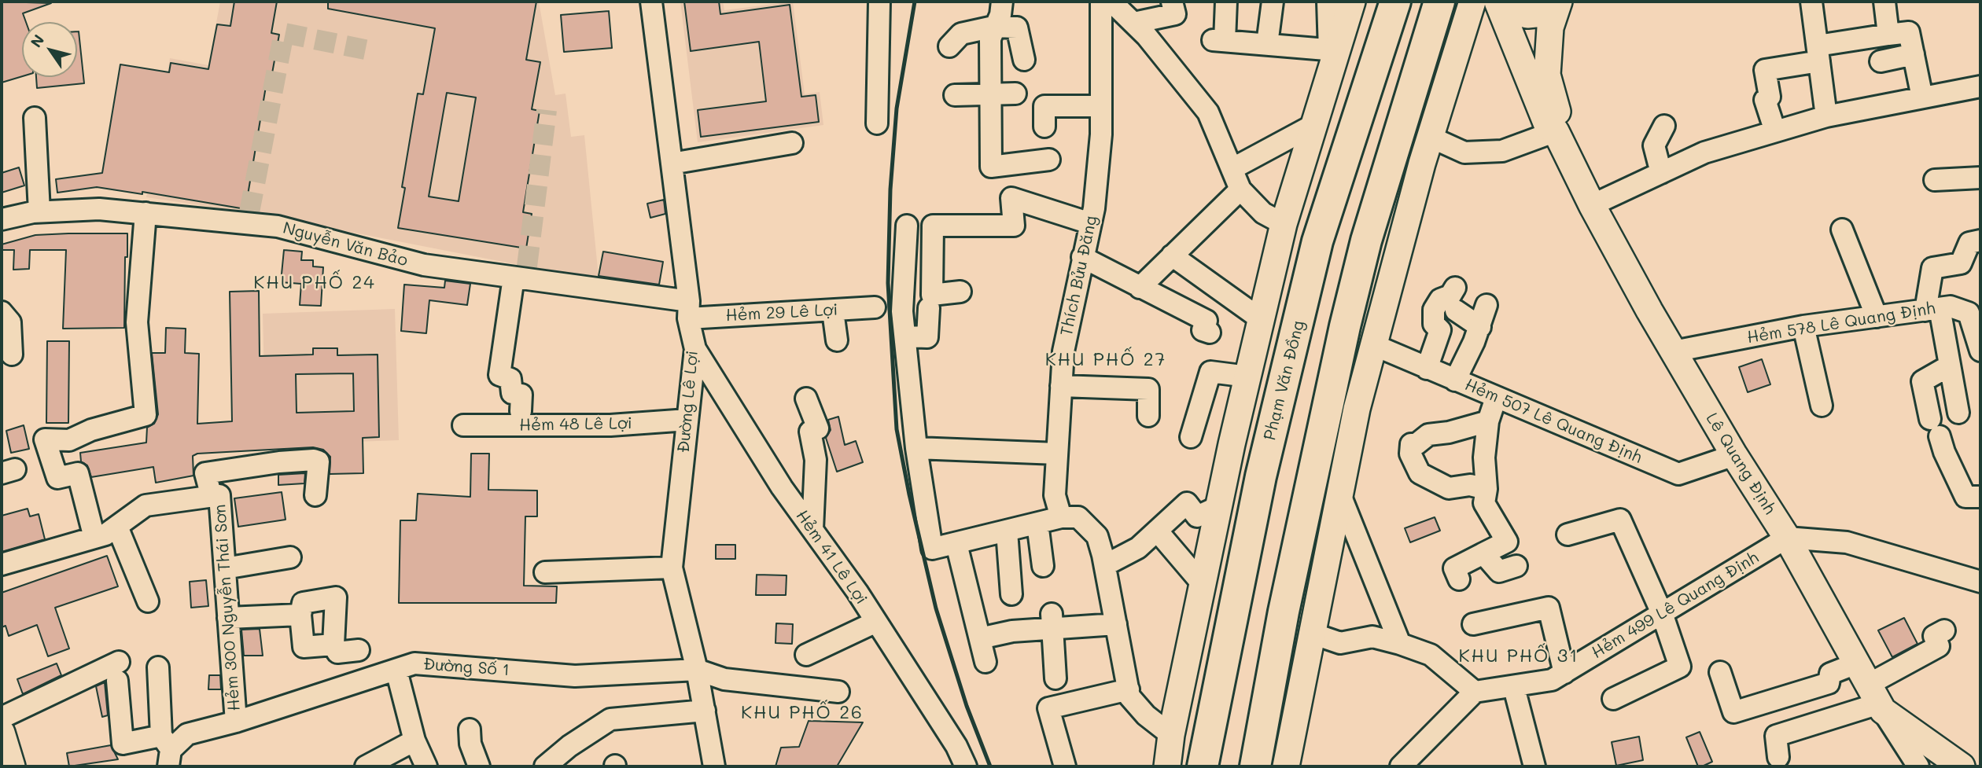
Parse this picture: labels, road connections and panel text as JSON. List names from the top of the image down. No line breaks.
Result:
{"streets":{"highway":["Phạm Văn Đồng"],"main road":["Lê Quang Định"],"street":["Nguyễn Văn Bảo","Thích Bửu Đăng","Hẻm 29 Lê Lợi","Hẻm 578 Lê Quang Định","Đường Lê Lợi","Hẻm 507 Lê Quang Định","Hẻm 48 Lê Lợi","Hẻm 41 Lê Lợi","Hẻm 499 Lê Quang Định","Hẻm 300 Nguyễn Thái Sơn","Đường Số 1"]},"crossings":[["Nguyễn Văn Bảo","Hẻm 29 Lê Lợi"],["Nguyễn Văn Bảo","Đường Lê Lợi"],["Hẻm 29 Lê Lợi","Đường Lê Lợi"],["Hẻm 578 Lê Quang Định","Lê Quang Định"],["Đường Lê Lợi","Hẻm 48 Lê Lợi"],["Đường Lê Lợi","Hẻm 41 Lê Lợi"],["Đường Lê Lợi","Đường Số 1"],["Hẻm 507 Lê Quang Định","Lê Quang Định"],["Lê Quang Định","Hẻm 499 Lê Quang Định"],["Hẻm 300 Nguyễn Thái Sơn","Đường Số 1"]],"districts":["KHU PHỐ 24","KHU PHỐ 27","KHU PHỐ 31","KHU PHỐ 26"],"north":"top left"}
